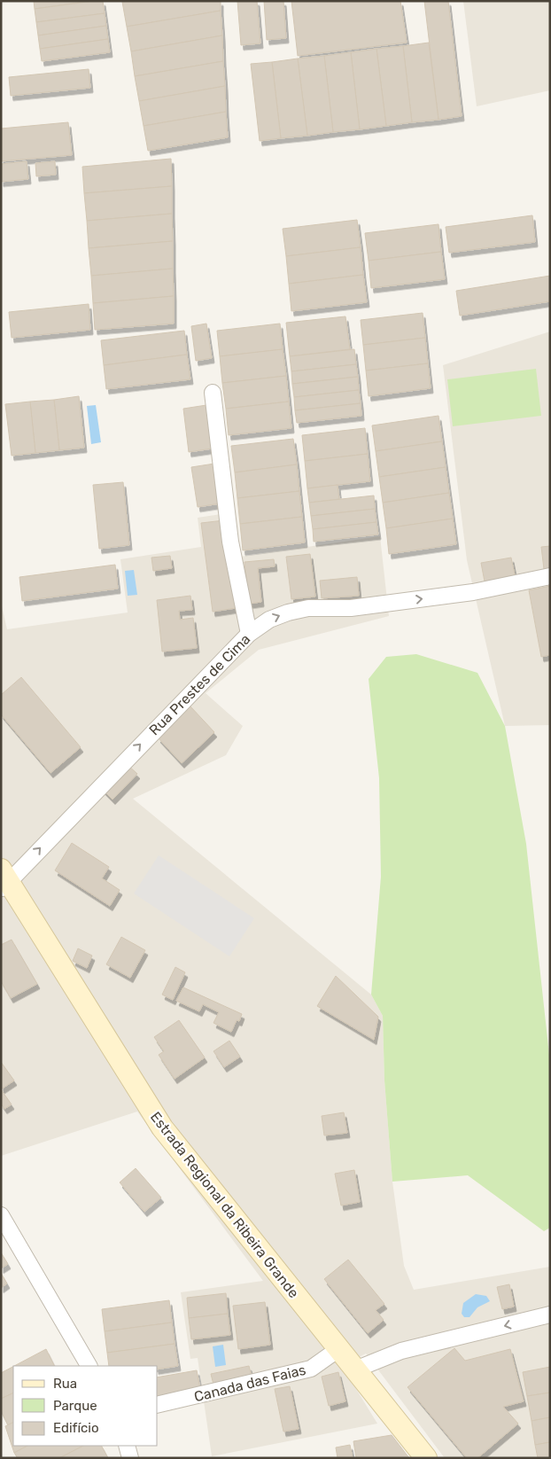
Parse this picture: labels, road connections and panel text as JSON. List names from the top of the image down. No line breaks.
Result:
{"streets":{"main road":["Estrada Regional da Ribeira Grande"],"street":["Rua Prestes de Cima","Canada das Faias"]},"crossings":[["Rua Prestes de Cima","Estrada Regional da Ribeira Grande"],["Estrada Regional da Ribeira Grande","Canada das Faias"]],"one_way":["Rua Prestes de Cima"],"legend":["Rua","Parque","Edifício"]}
